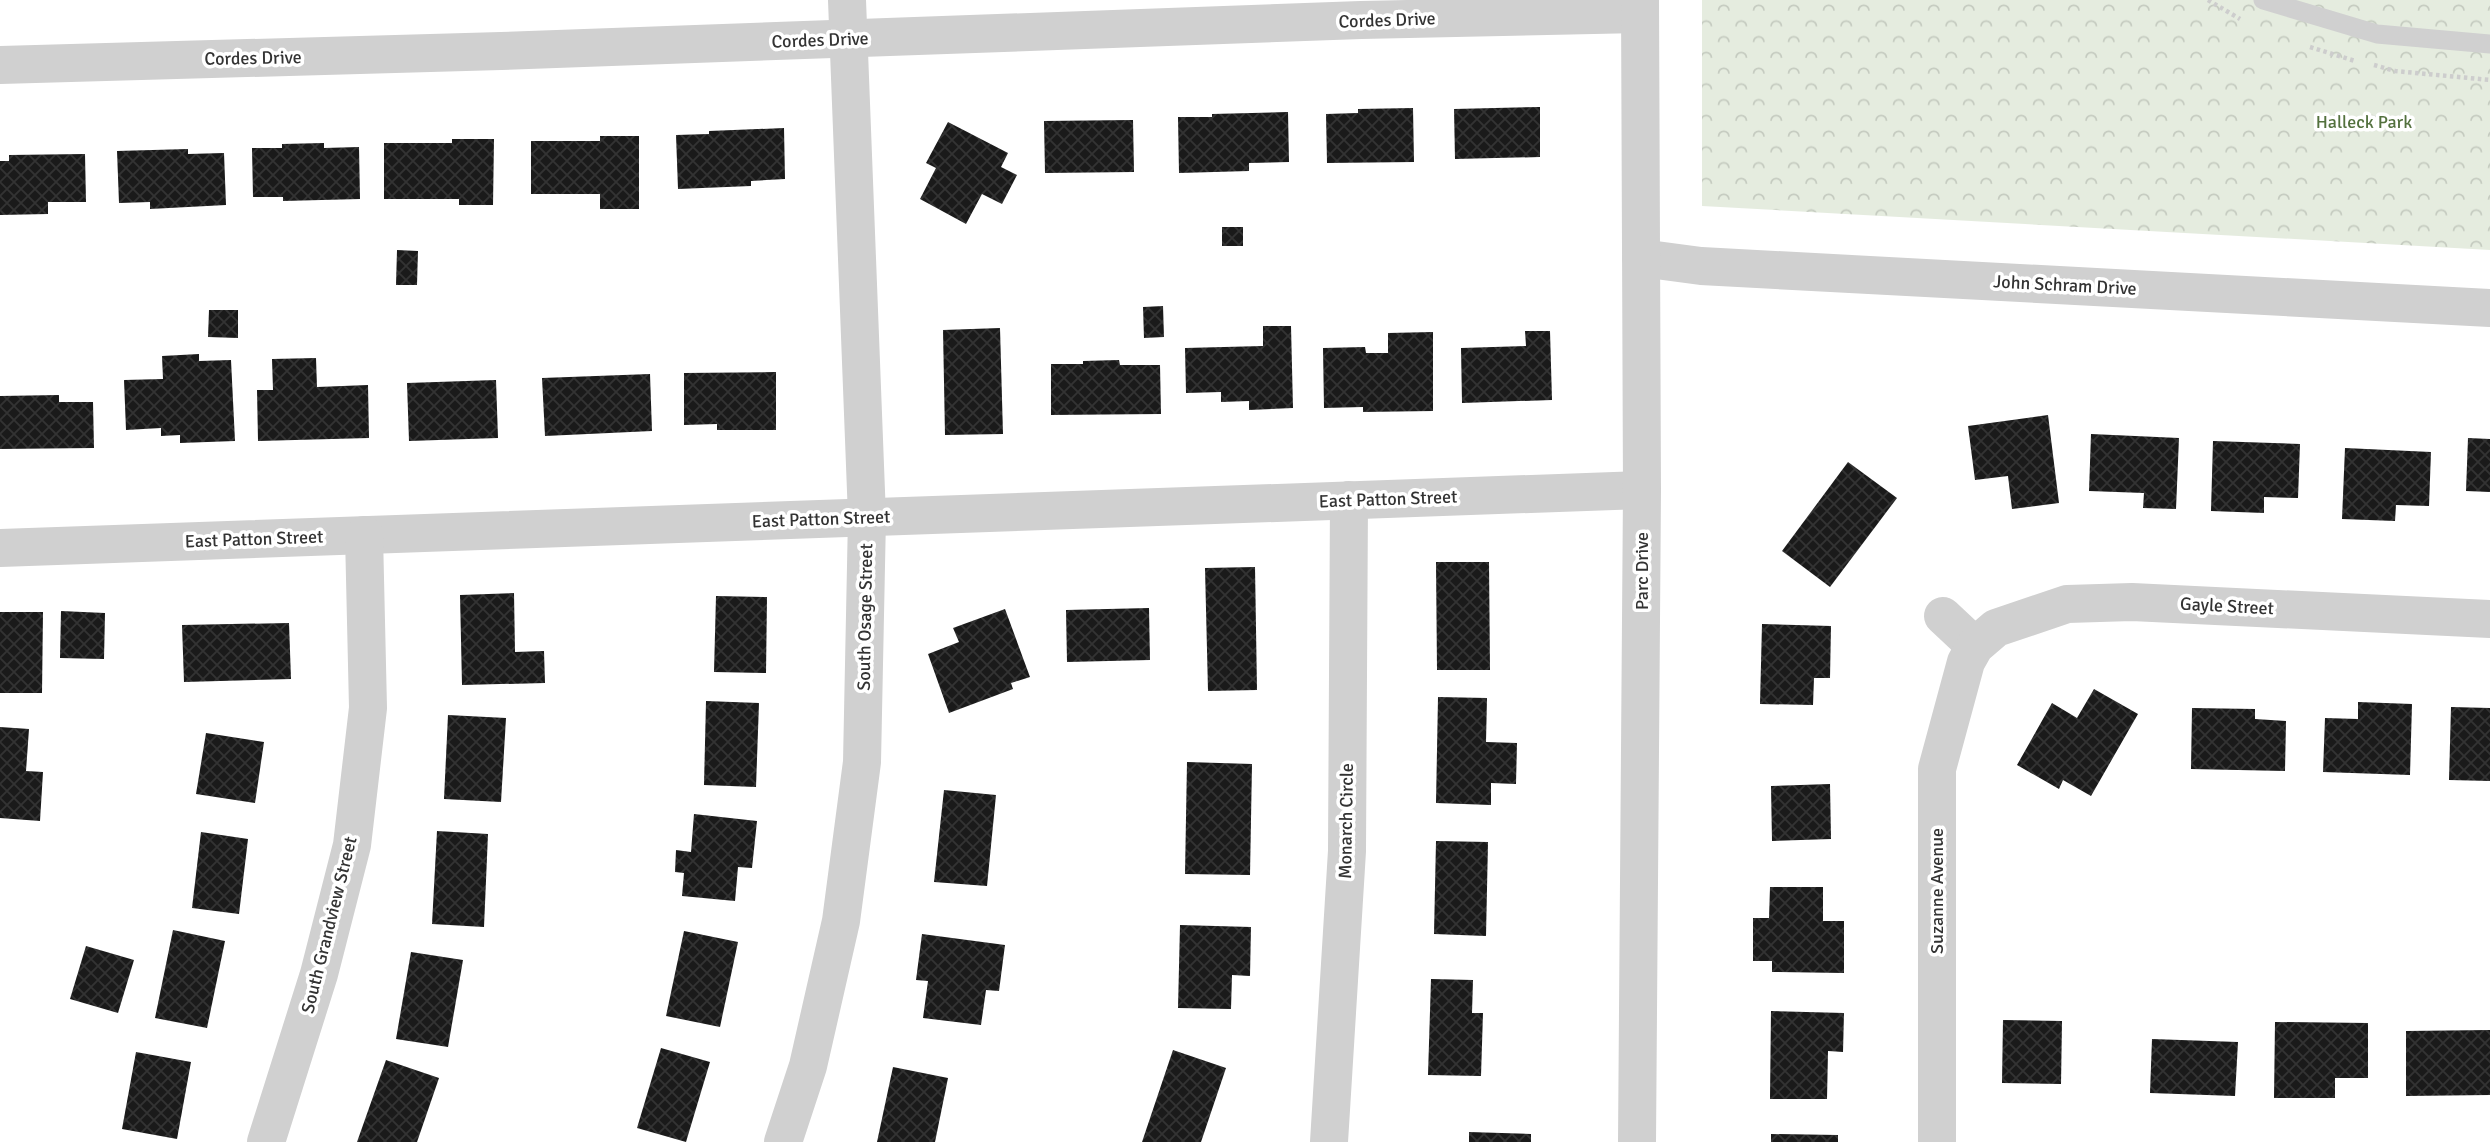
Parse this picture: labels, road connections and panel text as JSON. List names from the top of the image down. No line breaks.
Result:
{"streets":{"street":["Cordes Drive","John Schram Drive","East Patton Street","Parc Drive","Gayle Street","South Osage Street","Monarch Circle","Suzanne Avenue","South Grandview Street"]},"crossings":[["Cordes Drive","Parc Drive"],["Cordes Drive","South Osage Street"],["John Schram Drive","Parc Drive"],["East Patton Street","Parc Drive"],["East Patton Street","South Osage Street"],["East Patton Street","Monarch Circle"],["East Patton Street","South Grandview Street"],["Gayle Street","Suzanne Avenue"]],"parks":["Halleck Park"]}
